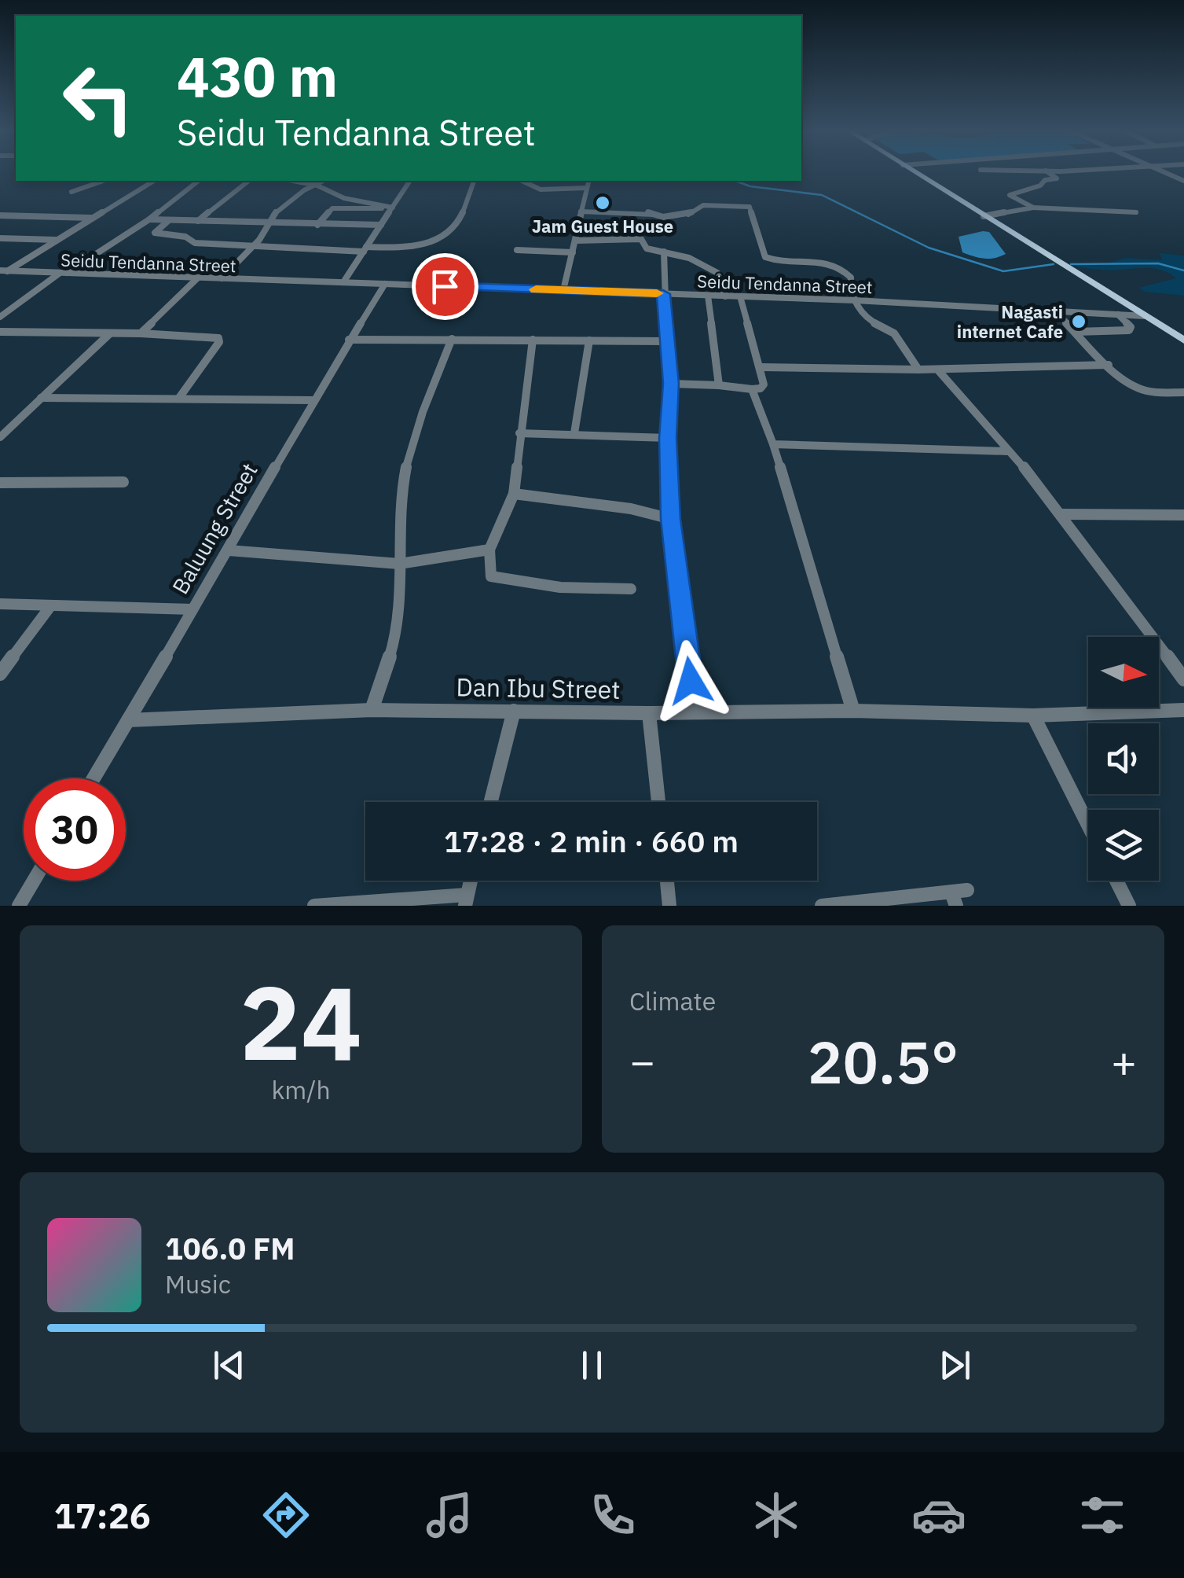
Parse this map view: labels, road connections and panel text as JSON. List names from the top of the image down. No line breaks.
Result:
{"streets":{"street":["Seidu Tendanna Street","Baluung Street","Dan Ibu Street"]},"crossings":[["Seidu Tendanna Street","Baluung Street"],["Baluung Street","Dan Ibu Street"]],"places":["Jam Guest House","Nagasti internet Cafe"],"north":"right","page":{"turn":["430 m","Seidu Tendanna Street"],"limit":"30","trip":"17:28 · 2 min · 660 m","tile":[["24","km/h"],"Climate"],"heat":["−","20.5°","+"],"song":["106.0 FM","Music"],"tabs":"17:26"}}
